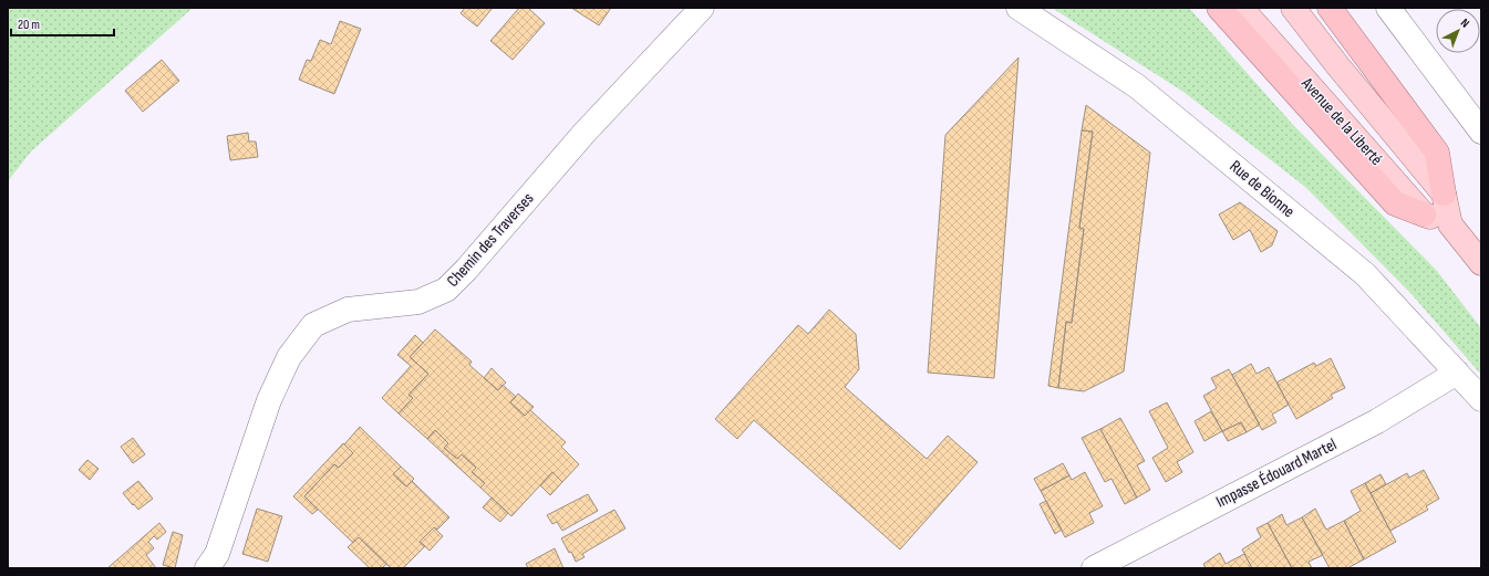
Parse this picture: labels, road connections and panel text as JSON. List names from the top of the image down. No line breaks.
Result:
{"streets":{"main road":["Avenue de la Liberté"],"street":["Rue de Bionne","Chemin des Traverses","Impasse Édouard Martel"]},"crossings":[["Rue de Bionne","Impasse Édouard Martel"]],"scale_bar":"20 m","north":"top right"}
